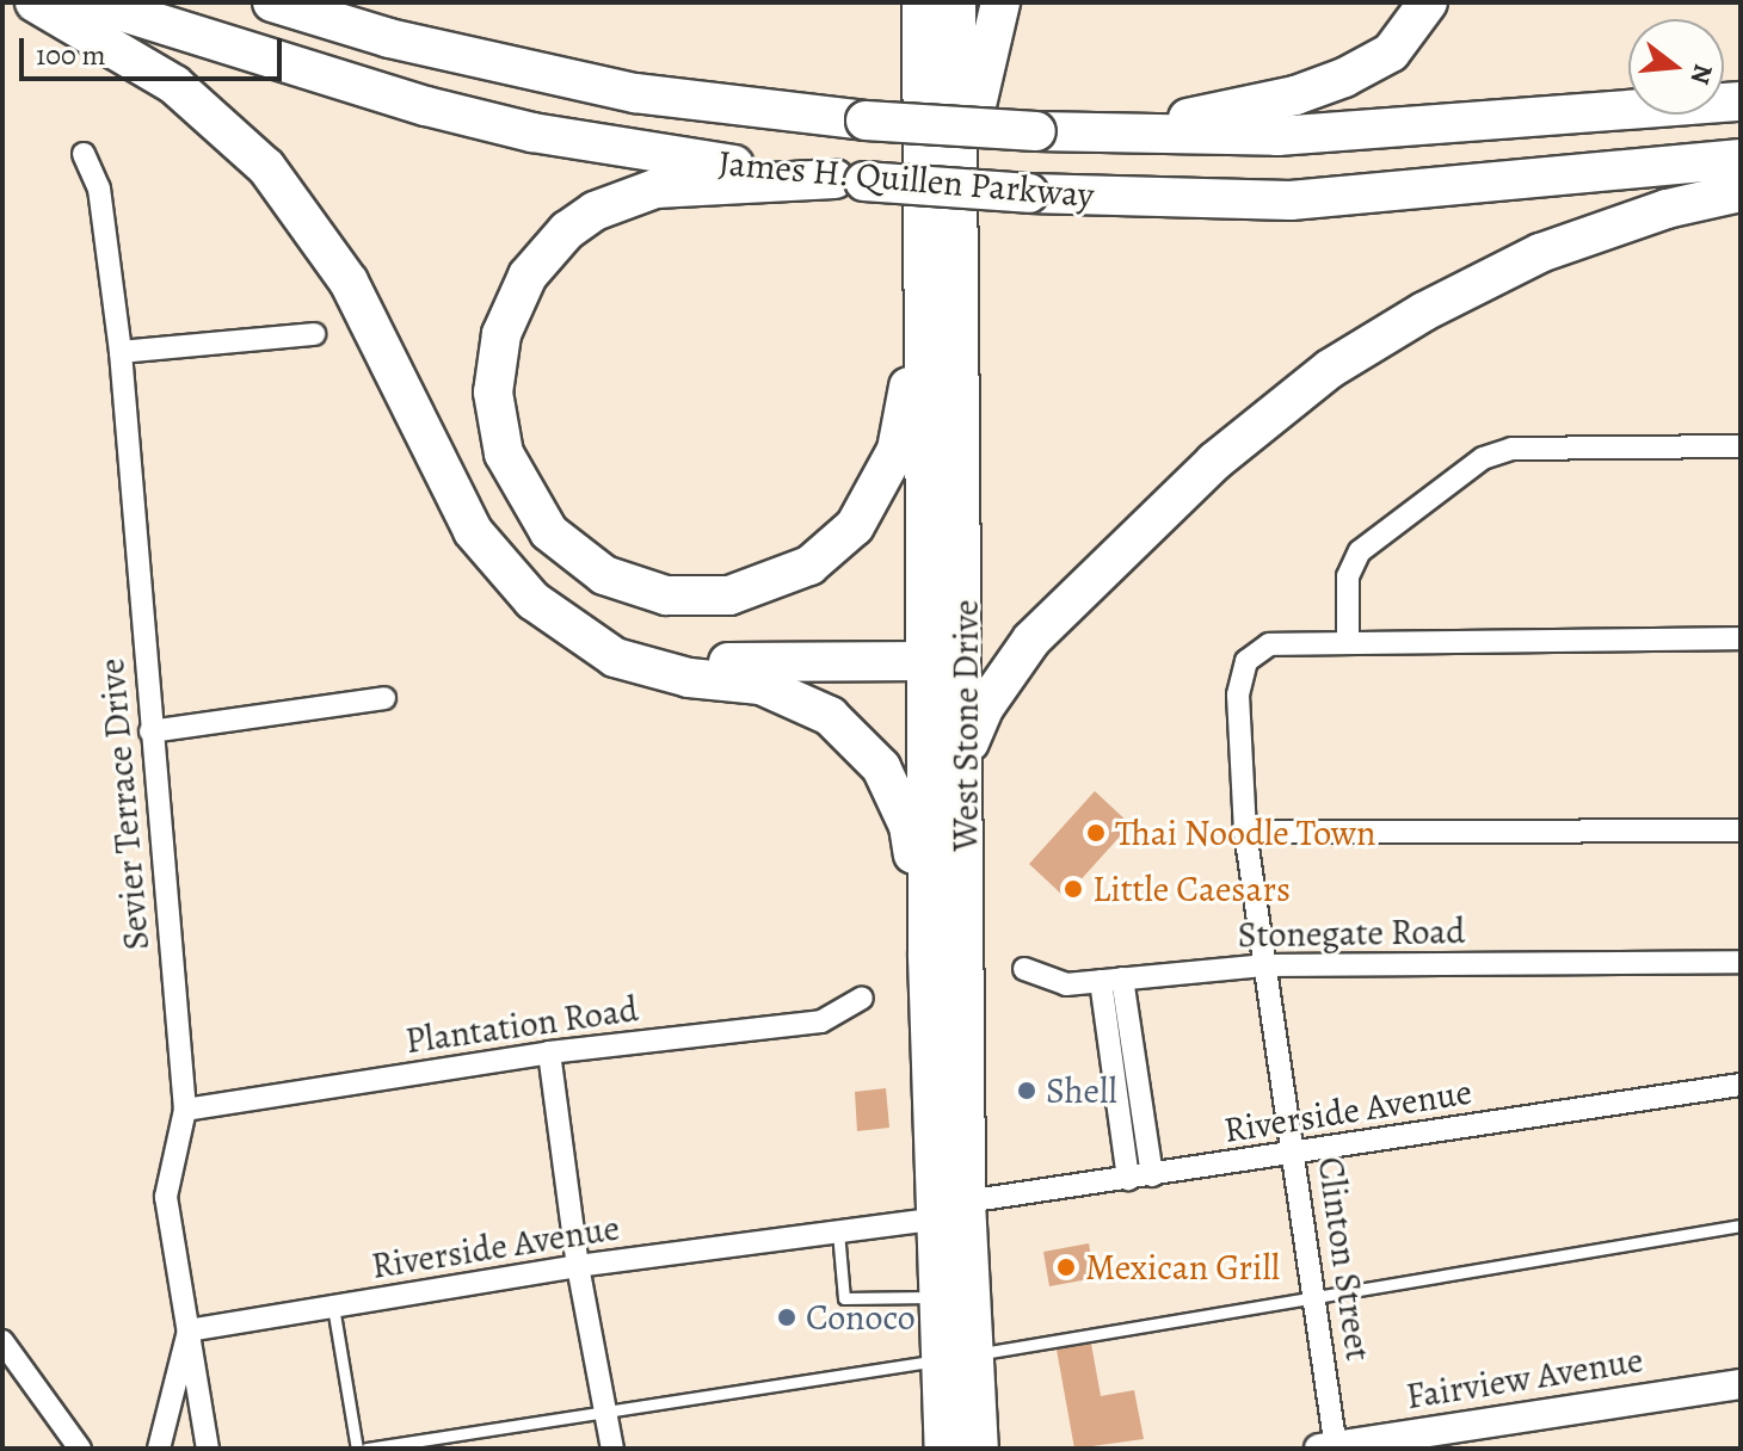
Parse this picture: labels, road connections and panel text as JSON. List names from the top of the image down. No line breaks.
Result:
{"streets":{"highway":["James H. Quillen Parkway","West Stone Drive"],"street":["Sevier Terrace Drive","Stonegate Road","Plantation Road","Riverside Avenue","Clinton Street","Fairview Avenue"]},"crossings":[["West Stone Drive","Riverside Avenue"],["Sevier Terrace Drive","Plantation Road"],["Sevier Terrace Drive","Riverside Avenue"],["Stonegate Road","Clinton Street"],["Riverside Avenue","Clinton Street"],["Clinton Street","Fairview Avenue"]],"places":["Thai Noodle Town","Little Caesars","Shell","Mexican Grill","Conoco"],"scale_bar":"100 m","north":"right"}
